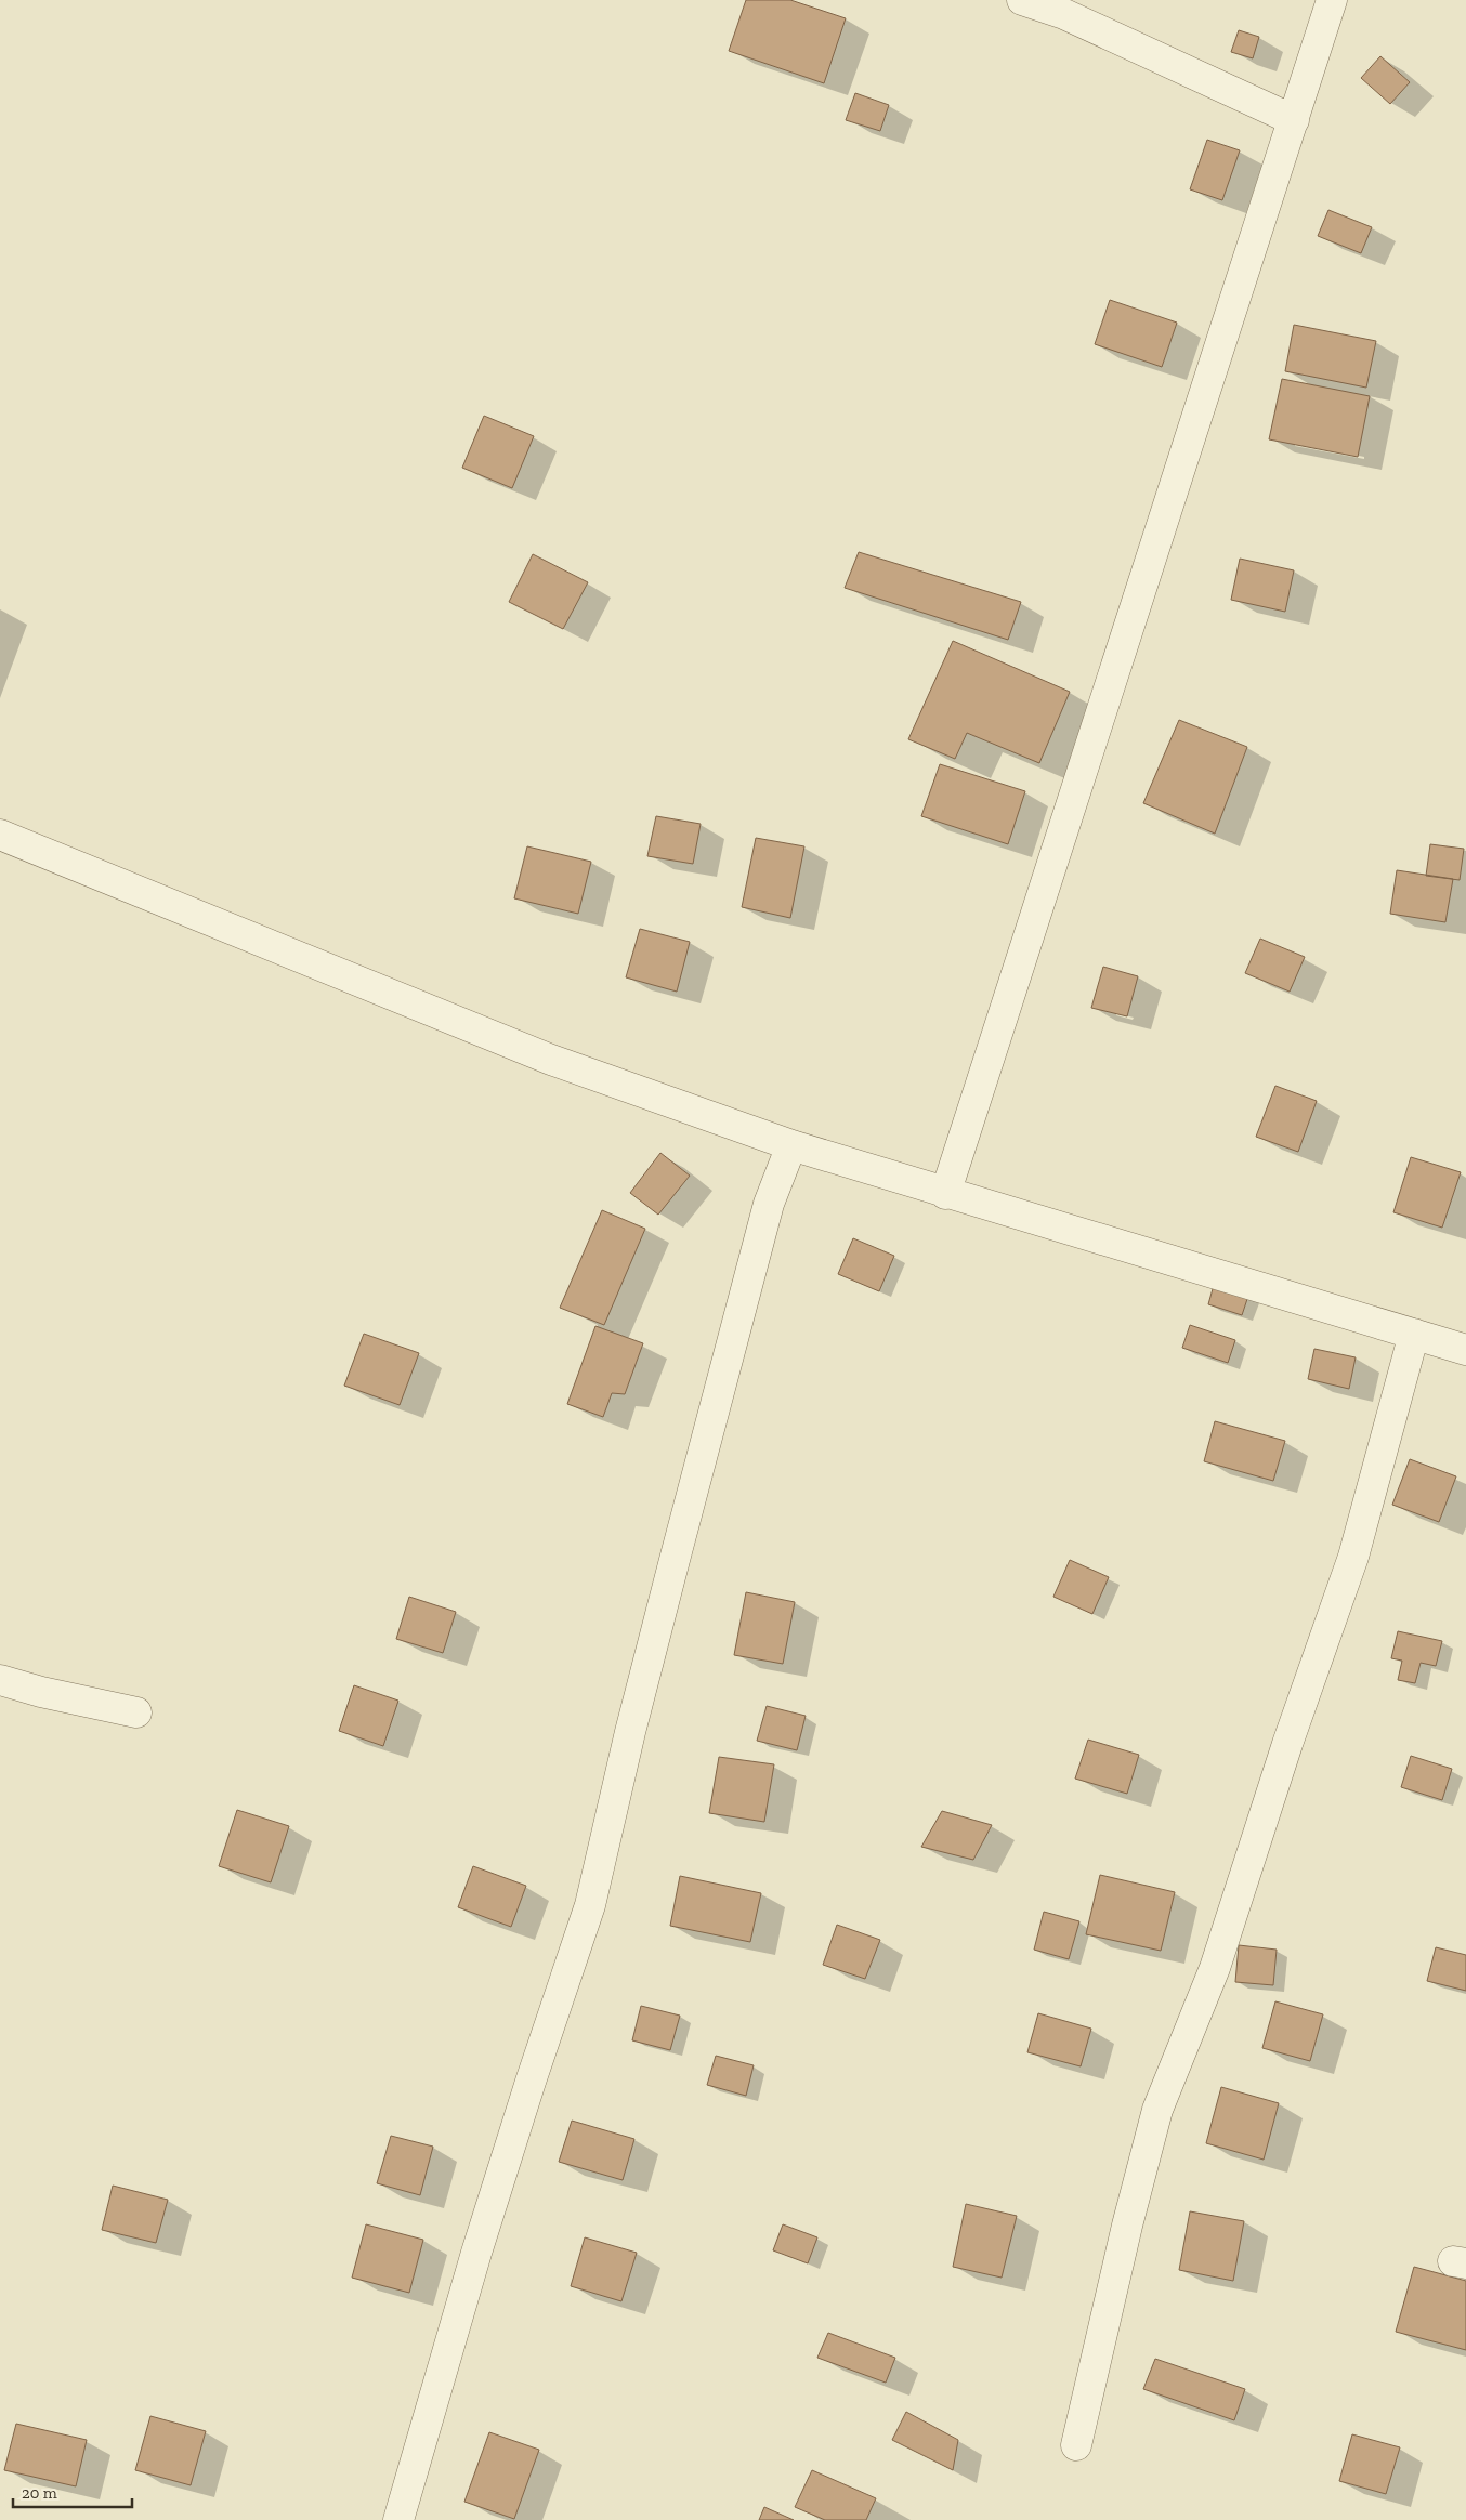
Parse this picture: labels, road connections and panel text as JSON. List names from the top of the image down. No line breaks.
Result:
{"scale_bar":"20 m"}
